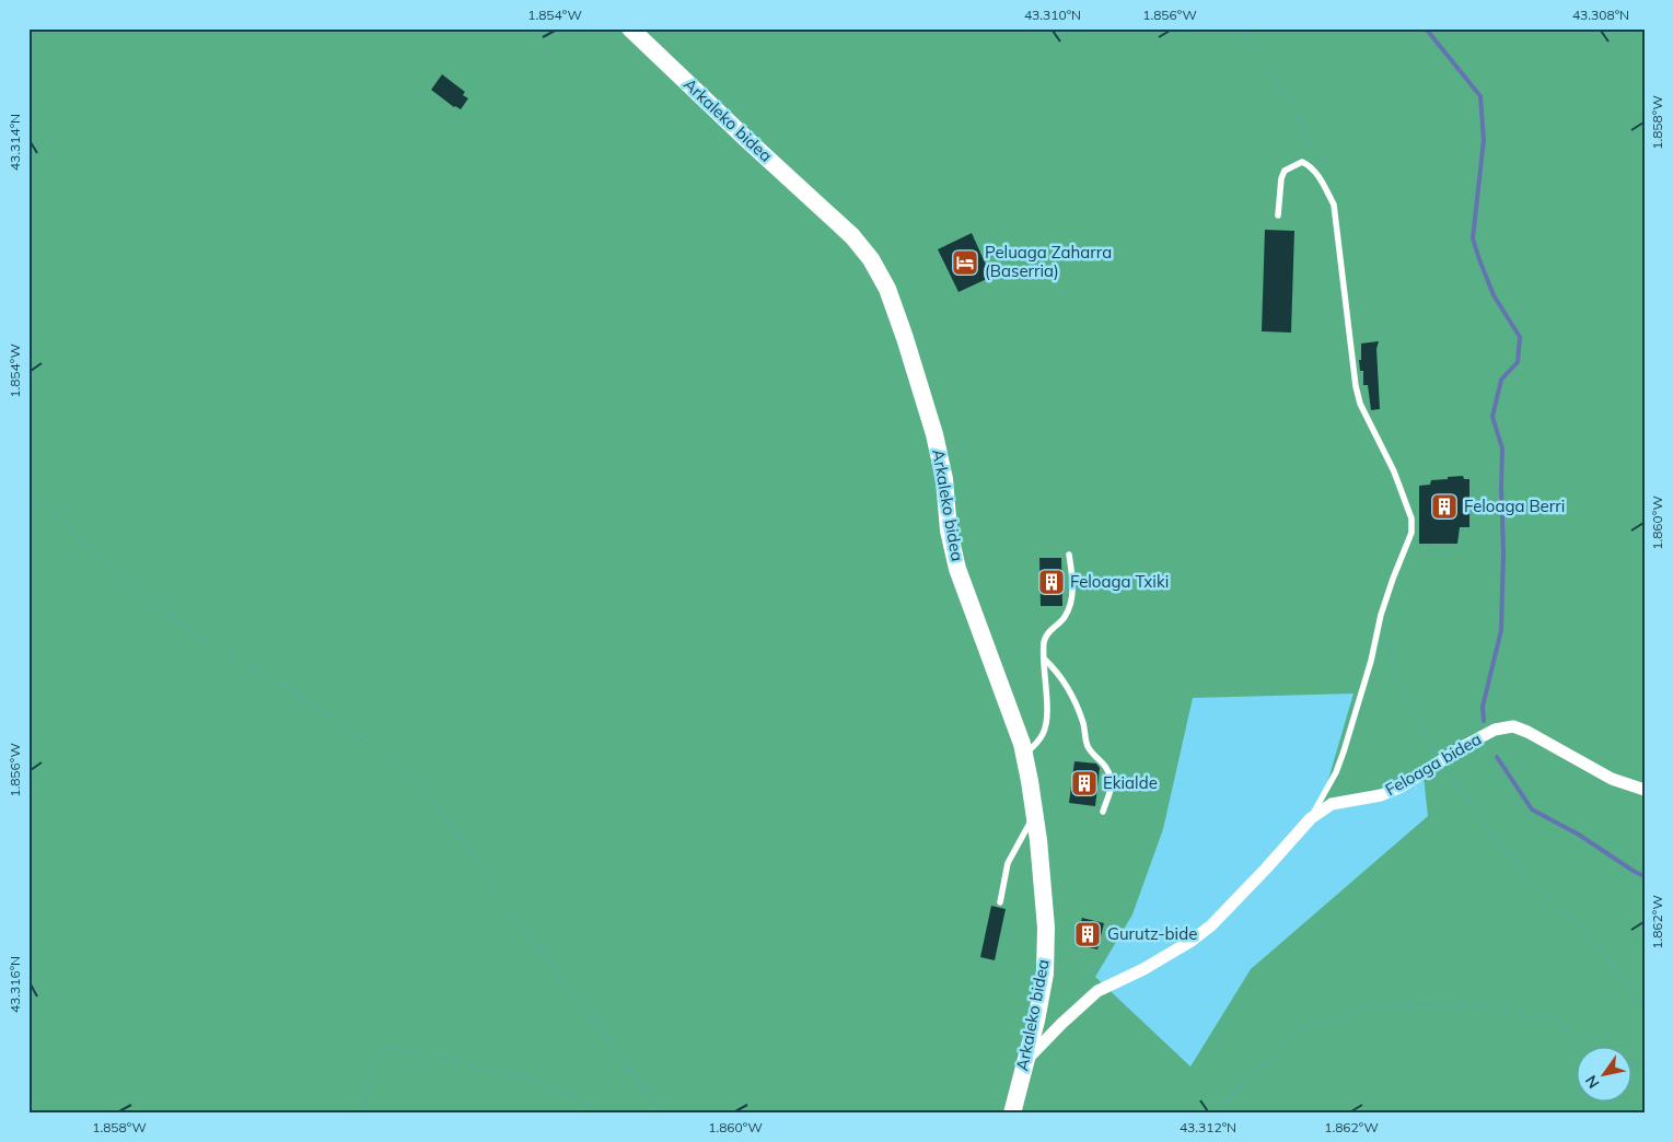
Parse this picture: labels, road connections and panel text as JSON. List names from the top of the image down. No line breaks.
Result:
{"streets":{"street":["Arkaleko bidea","Feloaga bidea"]},"crossings":[["Arkaleko bidea","Feloaga bidea"]],"places":{"hotel":["Peluaga Zaharra (Baserria)"],"building":["Feloaga Berri","Feloaga Txiki","Ekialde","Gurutz-bide"]},"north":"bottom left","coordinates":["1.854°W","43.310°N","1.856°W","43.308°N","1.858°W","43.314°N","1.860°W","1.862°W","43.316°N","43.312°N"]}
